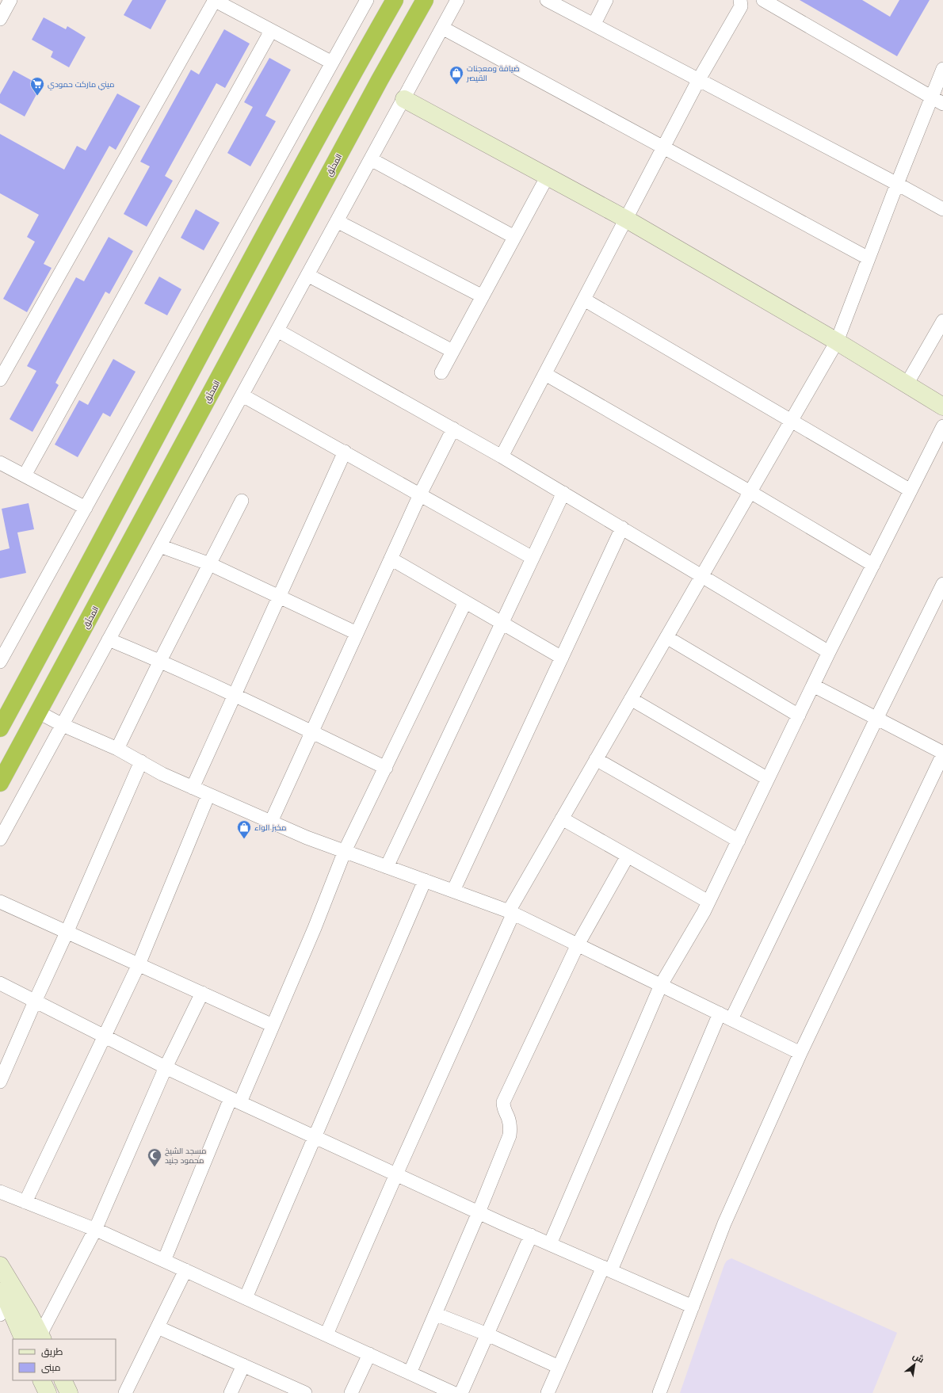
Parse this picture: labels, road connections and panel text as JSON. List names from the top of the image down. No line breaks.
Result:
{"streets":{"highway":["المحلّق"]},"places":{"shop":["ضيافة ومعجنات القيصر","مخبز الواء"],"supermarket":["ميني ماركت حمودي"],"mosque":["مسجد الشيخ محمود جنيد"]},"legend":["طريق","مبنى"],"north":"top right"}
